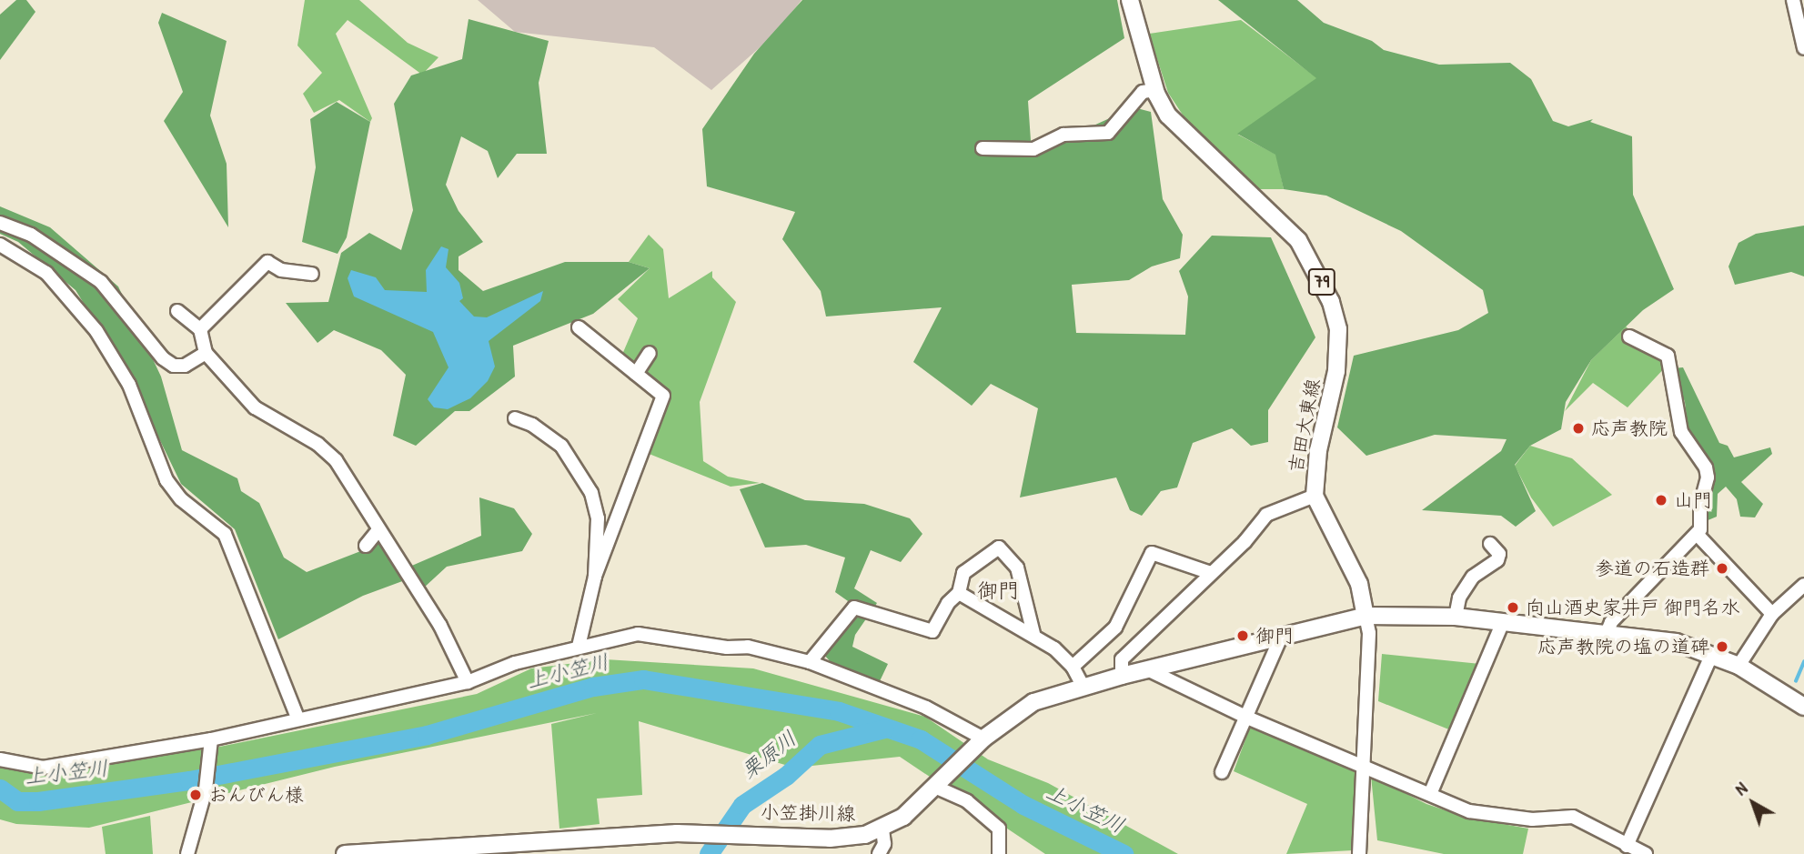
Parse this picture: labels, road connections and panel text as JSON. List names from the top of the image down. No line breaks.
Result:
{"streets":{"main road":["79","吉田大東線","小笠掛川線"]},"crossings":[["吉田大東線","小笠掛川線"]],"districts":["御門"],"water":["上小笠川","栗原川"],"places":["応声教院","山門","参道の石造群","向山酒史家井戸 御門名水","御門","応声教院の塩の道碑","おんびん様"],"north":"top left"}
